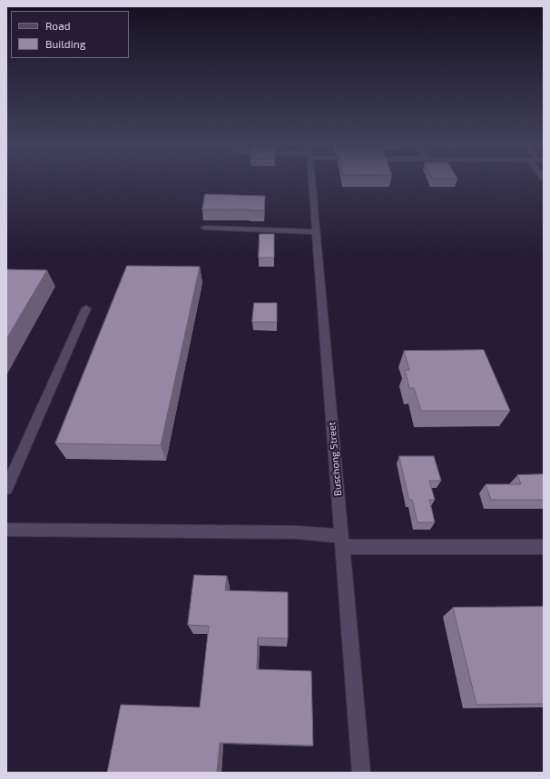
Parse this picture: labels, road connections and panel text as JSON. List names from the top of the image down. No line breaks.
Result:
{"streets":{"street":["Buschong Street"]},"legend":["Road","Building"]}
